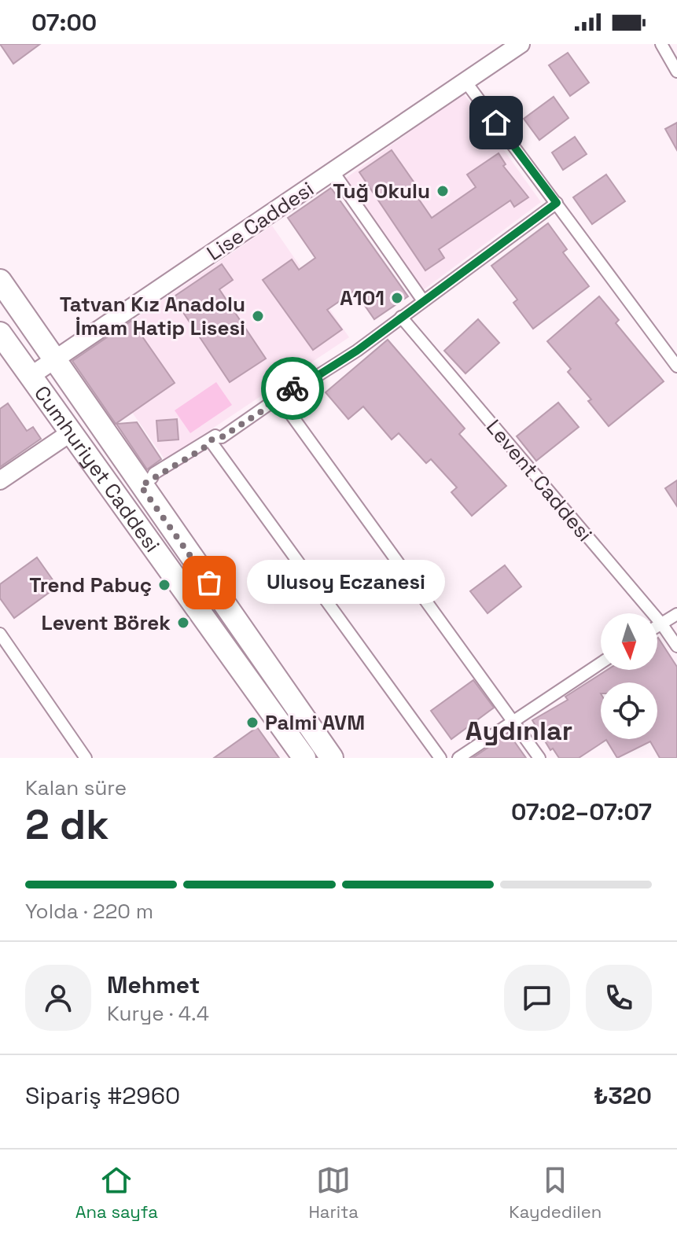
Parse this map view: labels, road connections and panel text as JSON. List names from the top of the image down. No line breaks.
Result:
{"streets":{"highway":["Cumhuriyet Caddesi"],"street":["Lise Caddesi","Levent Caddesi"]},"crossings":[["Lise Caddesi","Cumhuriyet Caddesi"]],"districts":["Aydınlar"],"places":["Tuğ Okulu","A101","Tatvan Kız Anadolu İmam Hatip Lisesi","Ulusoy Eczanesi","Trend Pabuç","Levent Börek","Palmi AVM"],"north":"bottom","page":{"status":"07:00","bubble":"Ulusoy Eczanesi","heading":["2 dk","Kalan süre","07:02–07:07"],"panel":["Mehmet","Kurye · 4.4","Sipariş #2960","₺320"],"bar":"Yolda · 220 m","tabs":["Ana sayfa","Harita","Kaydedilen"]}}
